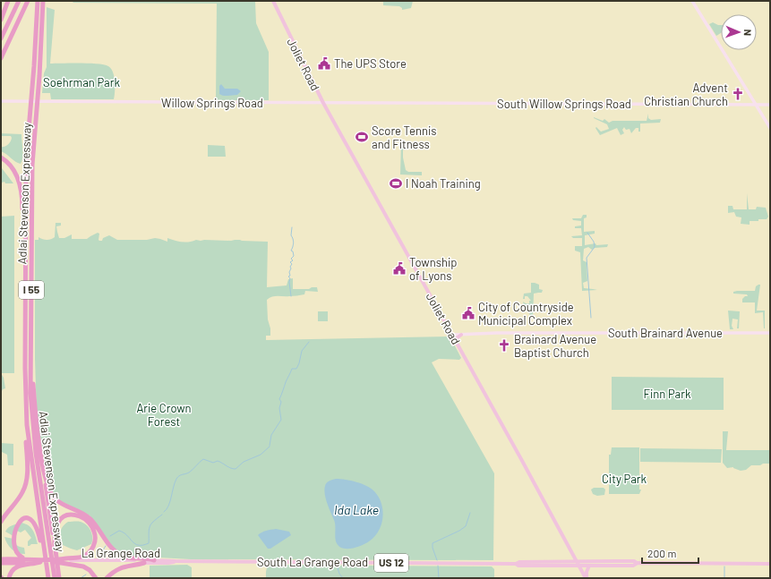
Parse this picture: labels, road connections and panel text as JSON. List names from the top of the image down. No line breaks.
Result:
{"streets":{"highway":["Adlai Stevenson Expressway","I 55"],"main road":["Joliet Road","La Grange Road","South La Grange Road","US 12"],"street":["Willow Springs Road","South Willow Springs Road","South Brainard Avenue"]},"crossings":[["Joliet Road","Willow Springs Road"],["Joliet Road","South Brainard Avenue"],["Joliet Road","South La Grange Road"],["Willow Springs Road","South Willow Springs Road"],["La Grange Road","South La Grange Road"]],"water":["Ida Lake"],"parks":["Soehrman Park","Finn Park","Arie Crown Forest","City Park"],"places":{"public building":["The UPS Store","Township of Lyons","City of Countryside Municipal Complex"],"church":["Advent Christian Church","Brainard Avenue Baptist Church"],"sports":["Score Tennis and Fitness","I Noah Training"]},"scale_bar":"200 m","north":"right"}
